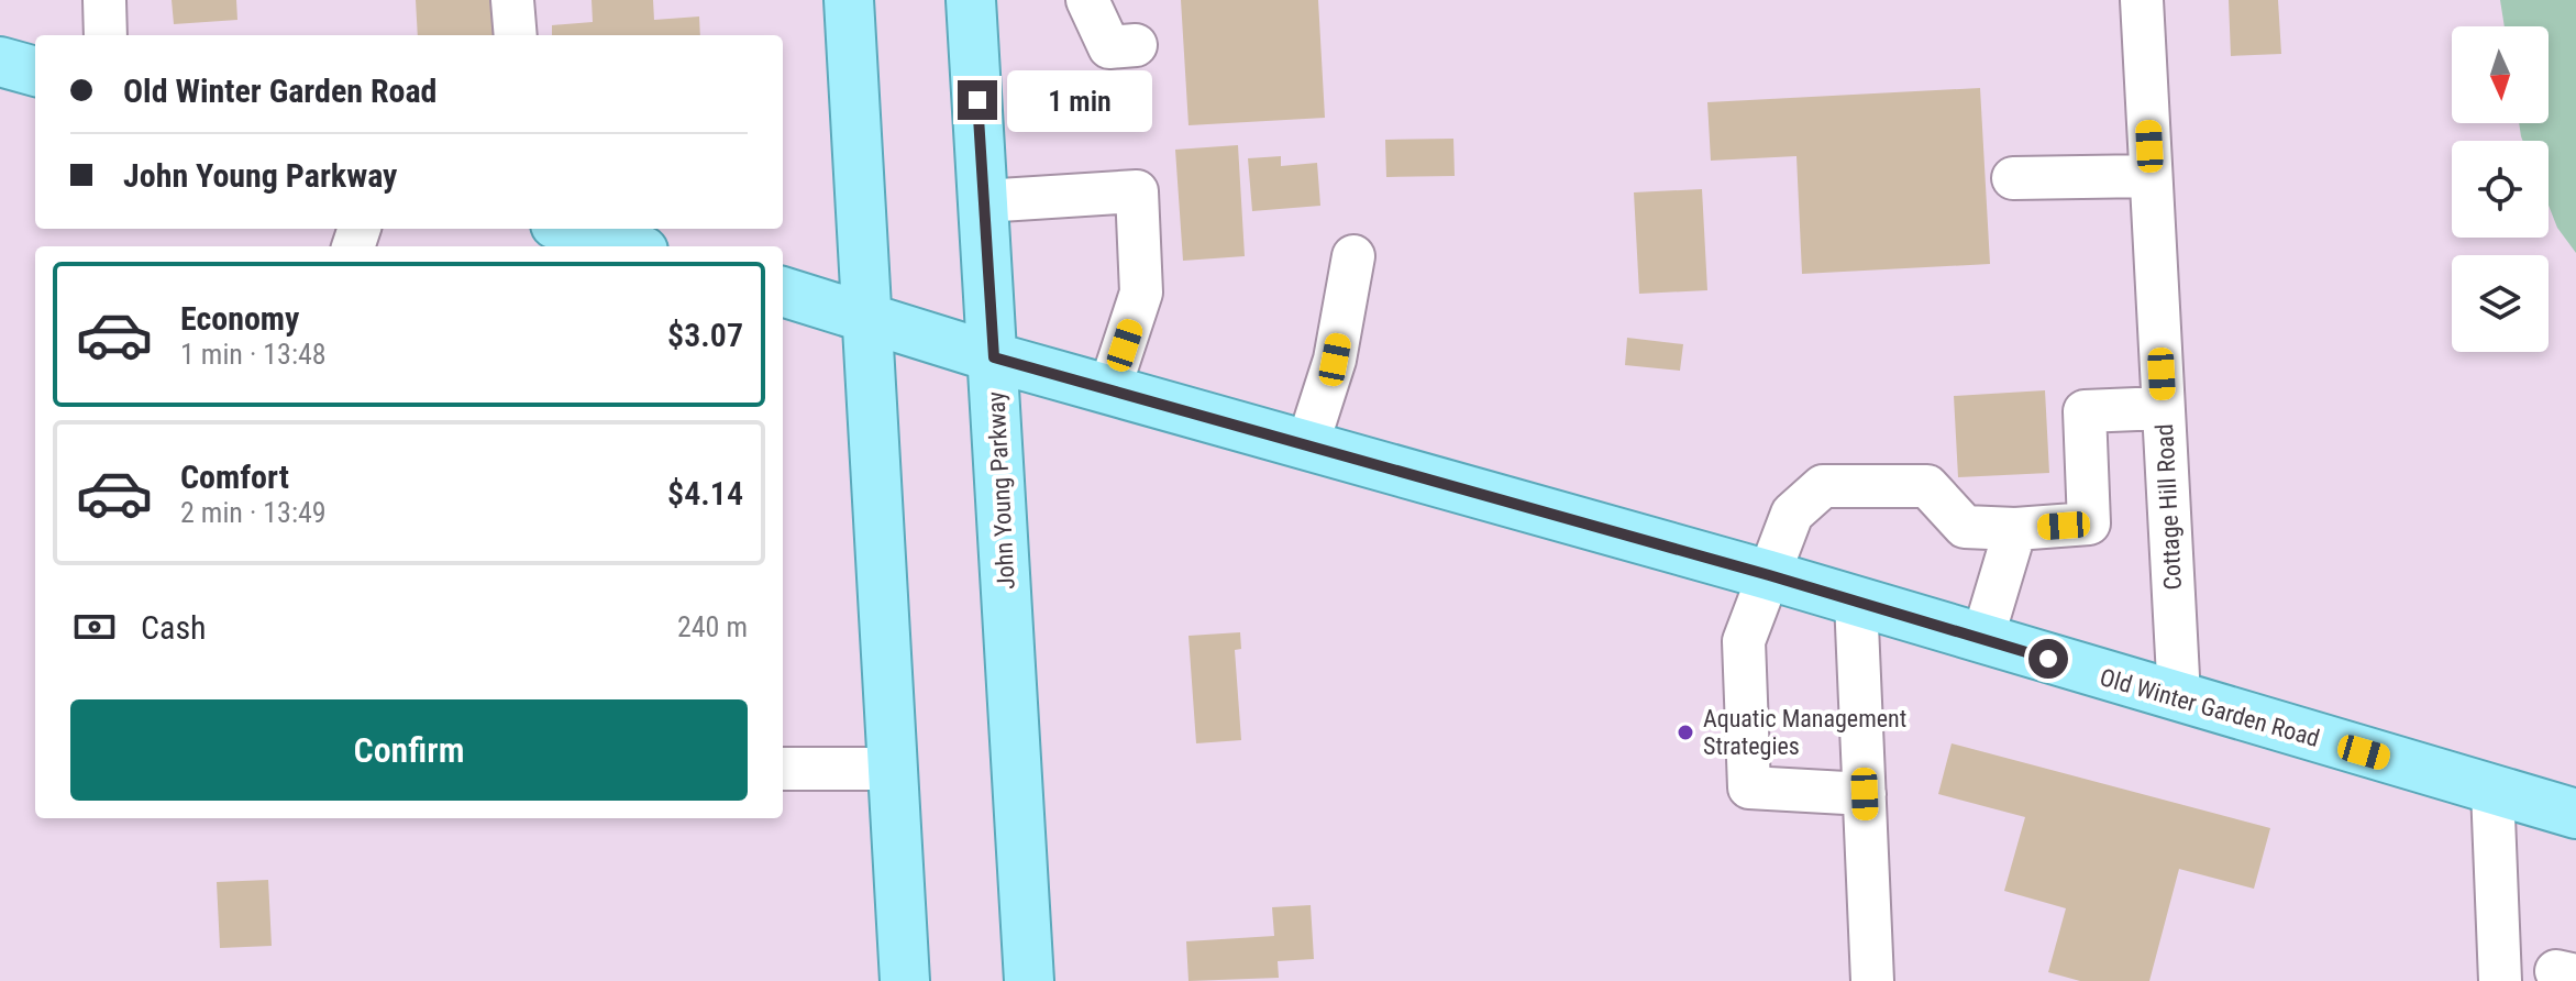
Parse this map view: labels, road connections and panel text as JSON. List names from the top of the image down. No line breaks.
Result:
{"streets":{"main road":["John Young Parkway","Old Winter Garden Road"],"street":["Cottage Hill Road"]},"crossings":[["John Young Parkway","Old Winter Garden Road"],["Cottage Hill Road","Old Winter Garden Road"]],"places":["Aquatic Management Strategies"],"north":"bottom","page":{"banner":["Old Winter Garden Road","John Young Parkway"],"bubble":"1 min","list":[{"name":"Economy","note":"1 min · 13:48","value":"$3.07"},{"name":"Comfort","note":"2 min · 13:49","value":"$4.14"}],"pay":["Cash","240 m"],"buttons":"Confirm"}}
